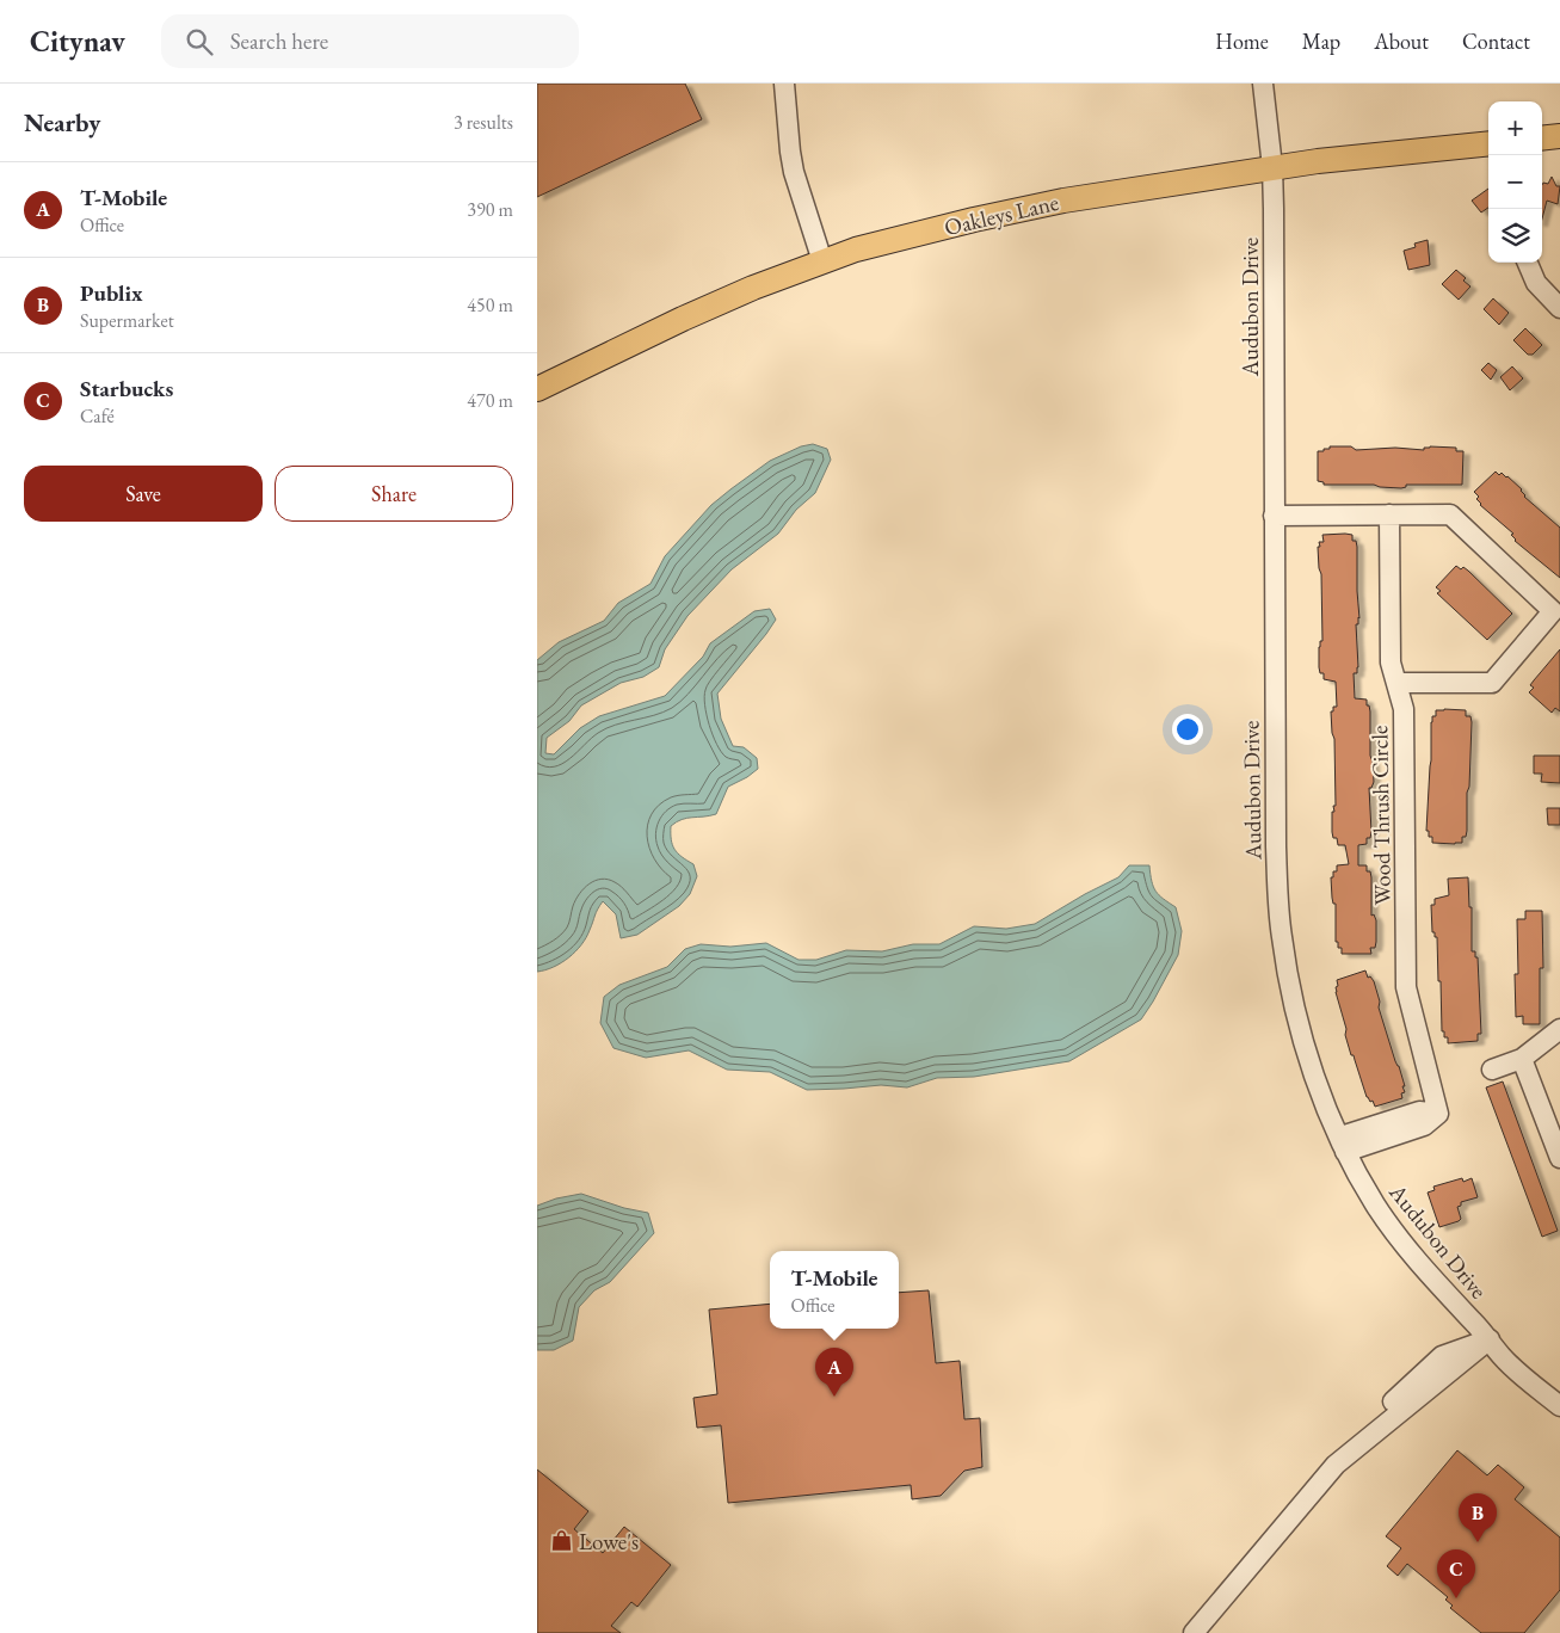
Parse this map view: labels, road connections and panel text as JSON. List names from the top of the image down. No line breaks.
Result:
{"streets":{"main road":["Oakleys Lane"],"street":["Audubon Drive","Wood Thrush Circle"]},"crossings":[["Oakleys Lane","Audubon Drive"],["Audubon Drive","Wood Thrush Circle"]],"places":{"shop":["Lowe's"]},"page":{"header":"Citynav","search":"Search here","nav":["Home","Map","About","Contact"],"heading":["Nearby","3 results"],"map_buttons":["+","−"],"list":[{"mark":"A","name":"T-Mobile","note":"Office","value":"390 m"},{"mark":"B","name":"Publix","note":"Supermarket","value":"450 m"},{"mark":"C","name":"Starbucks","note":"Café","value":"470 m"}],"buttons":["Save","Share"],"popup":["T-Mobile","Office"],"pins":["A","B","C"]}}
